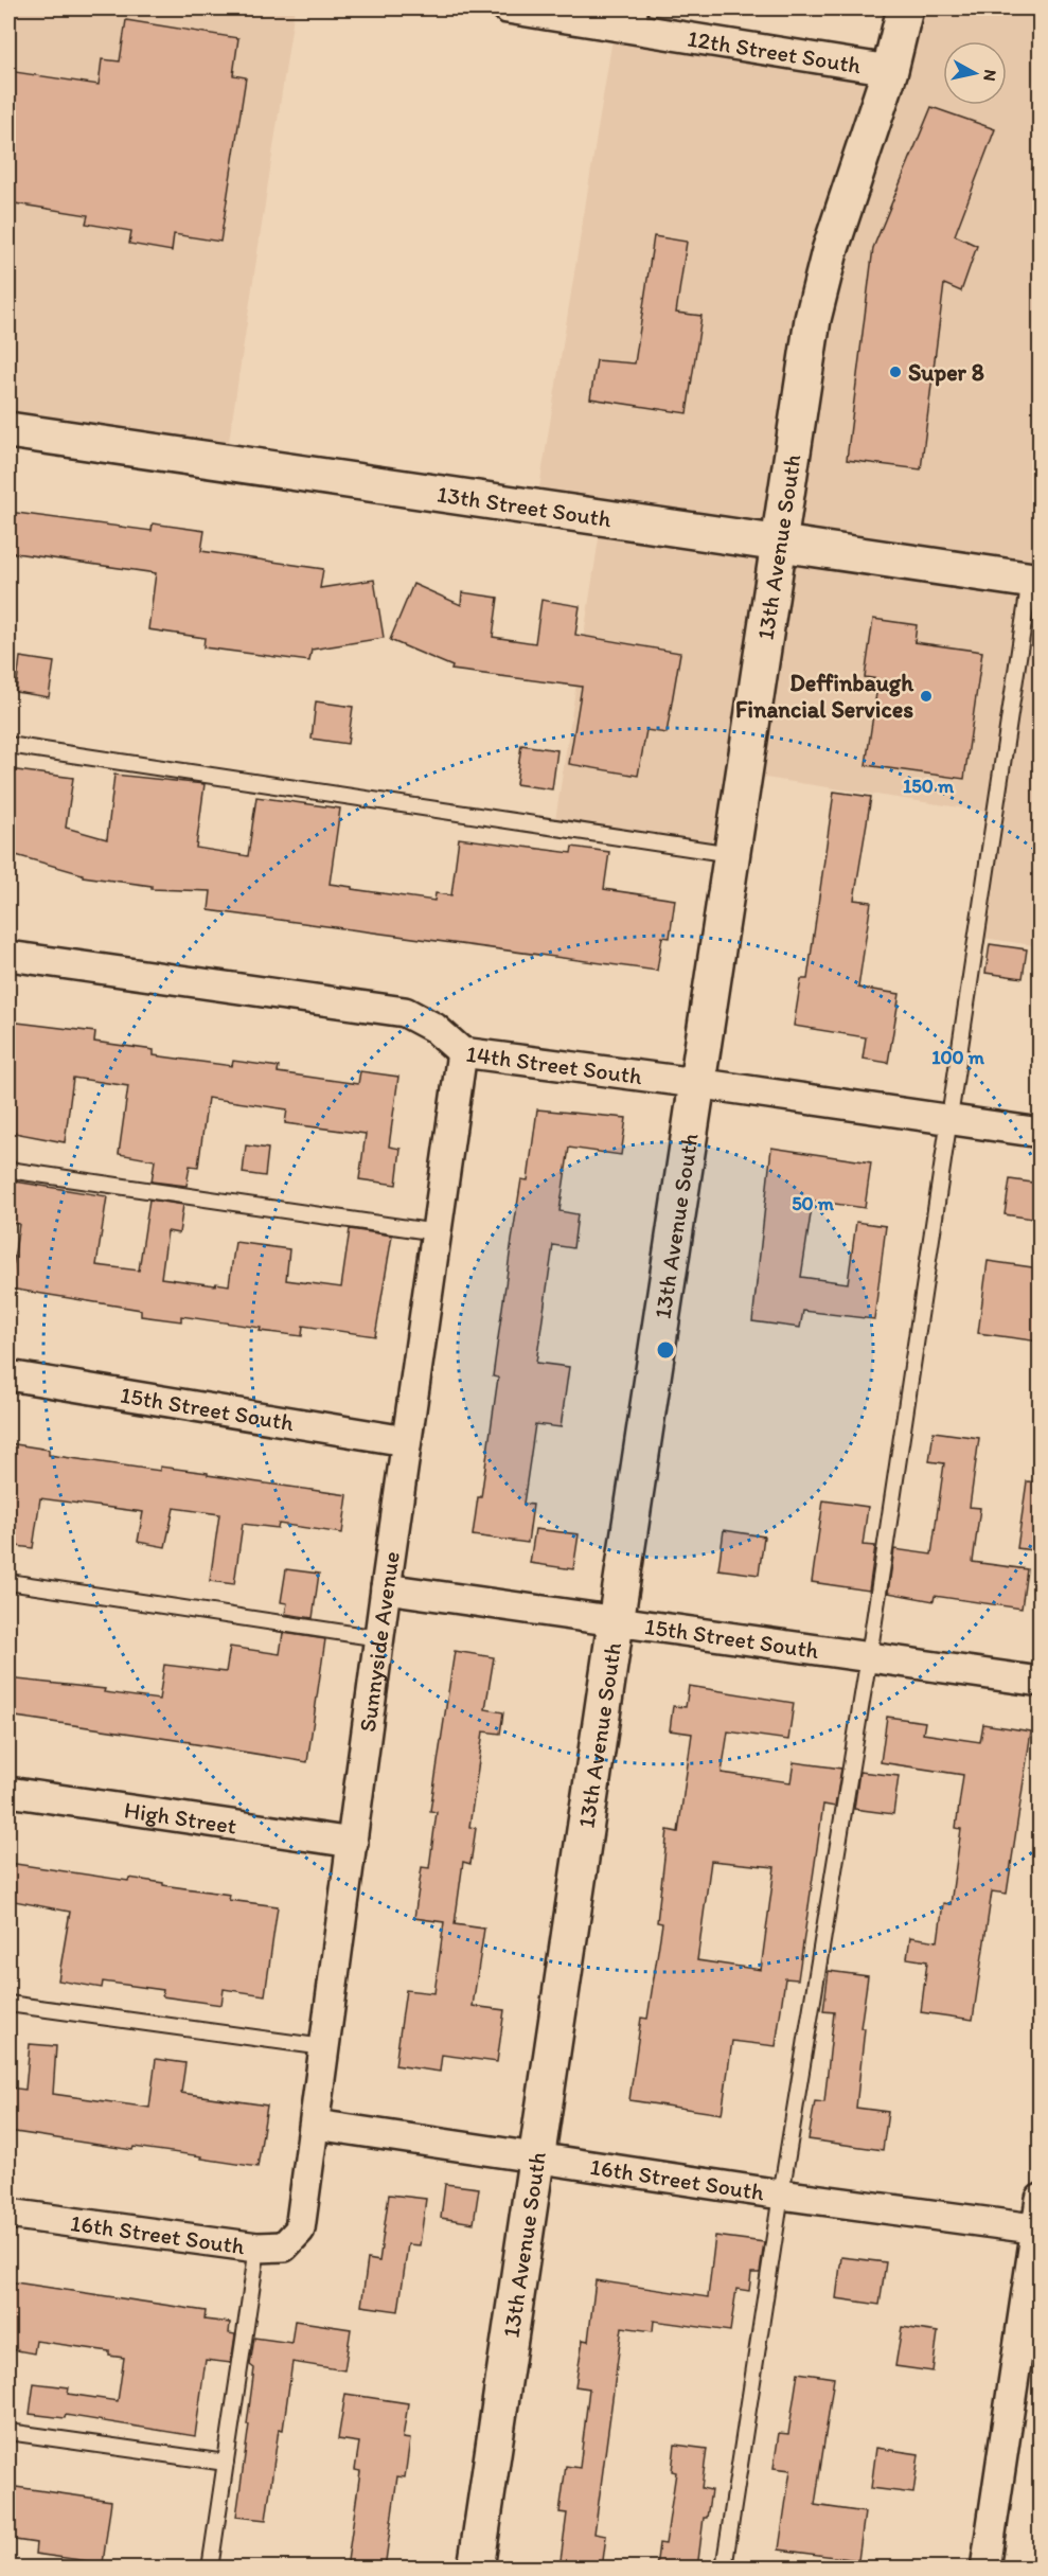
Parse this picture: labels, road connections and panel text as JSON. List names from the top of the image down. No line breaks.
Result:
{"streets":{"street":["12th Street South","13th Street South","13th Avenue South","14th Street South","15th Street South","Sunnyside Avenue","High Street","16th Street South"]},"crossings":[["12th Street South","13th Avenue South"],["13th Street South","13th Avenue South"],["13th Avenue South","14th Street South"],["13th Avenue South","15th Street South"],["13th Avenue South","16th Street South"],["14th Street South","Sunnyside Avenue"],["15th Street South","Sunnyside Avenue"],["Sunnyside Avenue","High Street"],["Sunnyside Avenue","16th Street South"]],"places":["Super 8","Deffinbaugh Financial Services"],"north":"right","rings":["150 m","100 m","50 m"]}
